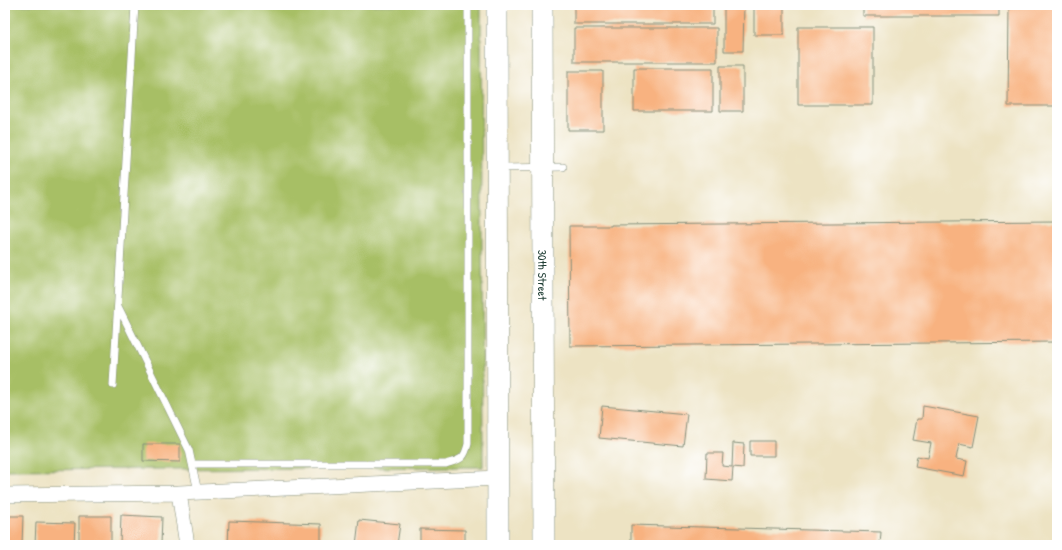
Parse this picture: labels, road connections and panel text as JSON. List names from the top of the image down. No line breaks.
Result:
{"streets":{"street":["30th Street"]}}
